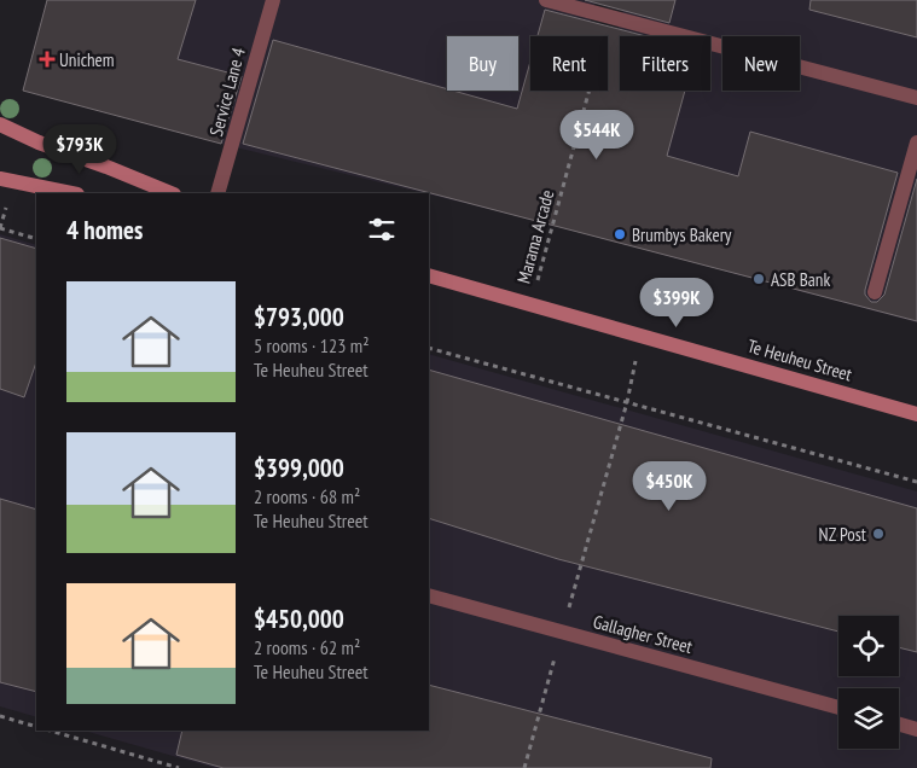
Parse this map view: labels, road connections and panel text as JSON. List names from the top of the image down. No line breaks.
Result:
{"streets":{"street":["Te Heuheu Street"],"lane":["Service Lane 4","Gallagher Street"],"path":["Marama Arcade"]},"crossings":[["Marama Arcade","Te Heuheu Street"]],"places":{"health":["Unichem"],"other":["Brumbys Bakery","ASB Bank","NZ Post"]},"page":{"chip":["Buy","Rent","Filters","New"],"price":["$544K","$793K","$399K","$450K"],"heading":"4 homes","list":[{"name":"$793,000","note":"5 rooms · 123 m² · Te Heuheu Street"},{"name":"$399,000","note":"2 rooms · 68 m² · Te Heuheu Street"},{"name":"$450,000","note":"2 rooms · 62 m² · Te Heuheu Street"}]}}
